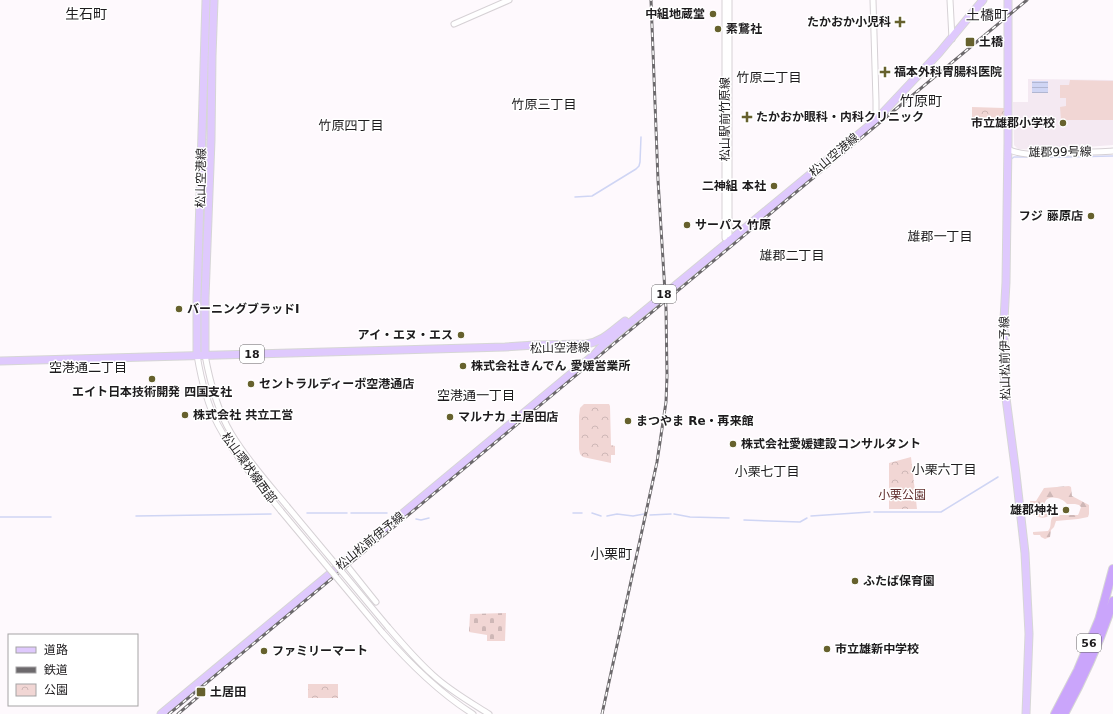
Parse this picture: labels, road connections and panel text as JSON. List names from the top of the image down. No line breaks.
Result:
{"streets":{"highway":["56"],"main road":["松山空港線","18","松山松前伊予線"],"street":["松山駅前竹原線","雄郡99号線","松山環状線西部"]},"crossings":[["松山駅前竹原線","松山空港線"],["雄郡99号線","松山松前伊予線"],["松山空港線","18"],["松山空港線","松山松前伊予線"],["松山空港線","松山環状線西部"],["18","松山松前伊予線"]],"districts":["生石町","土橋町","竹原二丁目","竹原町","竹原三丁目","竹原四丁目","雄郡一丁目","雄郡二丁目","空港通二丁目","空港通一丁目","小栗六丁目","小栗七丁目","小栗町"],"parks":["小栗公園"],"places":{"other":["中組地蔵堂","素鵞社","市立雄郡小学校","二神組 本社","フジ 藤原店","サーパス 竹原","バーニングブラッドⅠ","アイ・エヌ・エス","株式会社きんでん 愛媛営業所","エイト日本技術開発 四国支社","セントラルディーボ空港通店","株式会社 共立工営","マルナカ 土居田店","まつやま Re・再来館","株式会社愛媛建設コンサルタント","雄郡神社","ふたば保育園","市立雄新中学校","ファミリーマート"],"health":["たかおか小児科","福本外科胃腸科医院","たかおか眼科・内科クリニック"],"transit":["土橋","土居田"]},"legend":["道路","鉄道","公園"]}
